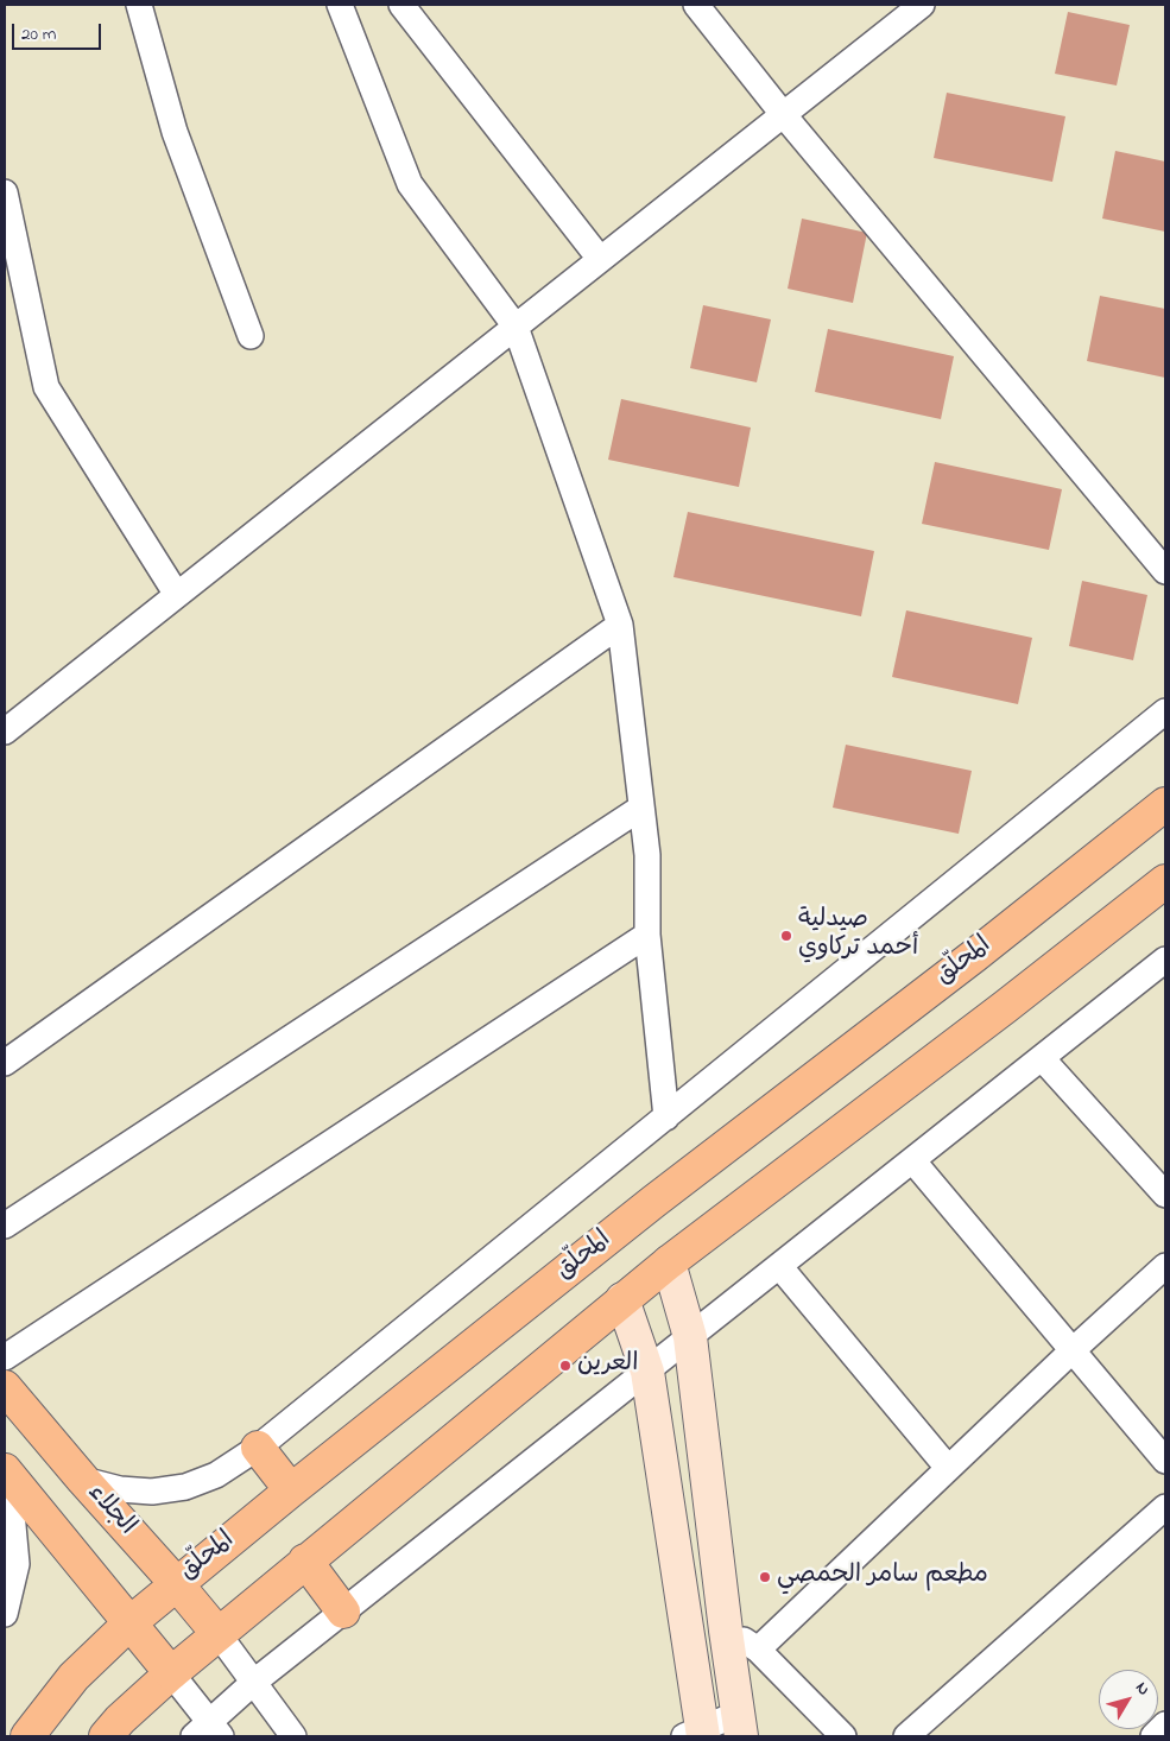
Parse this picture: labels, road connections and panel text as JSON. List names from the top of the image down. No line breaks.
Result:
{"streets":{"main road":["المحلّق","الجلاء"]},"crossings":[["المحلّق","الجلاء"]],"places":["صيدلية أحمد تركاوي","العرين","مطعم سامر الحمصي"],"scale_bar":"20 m","north":"top right"}
